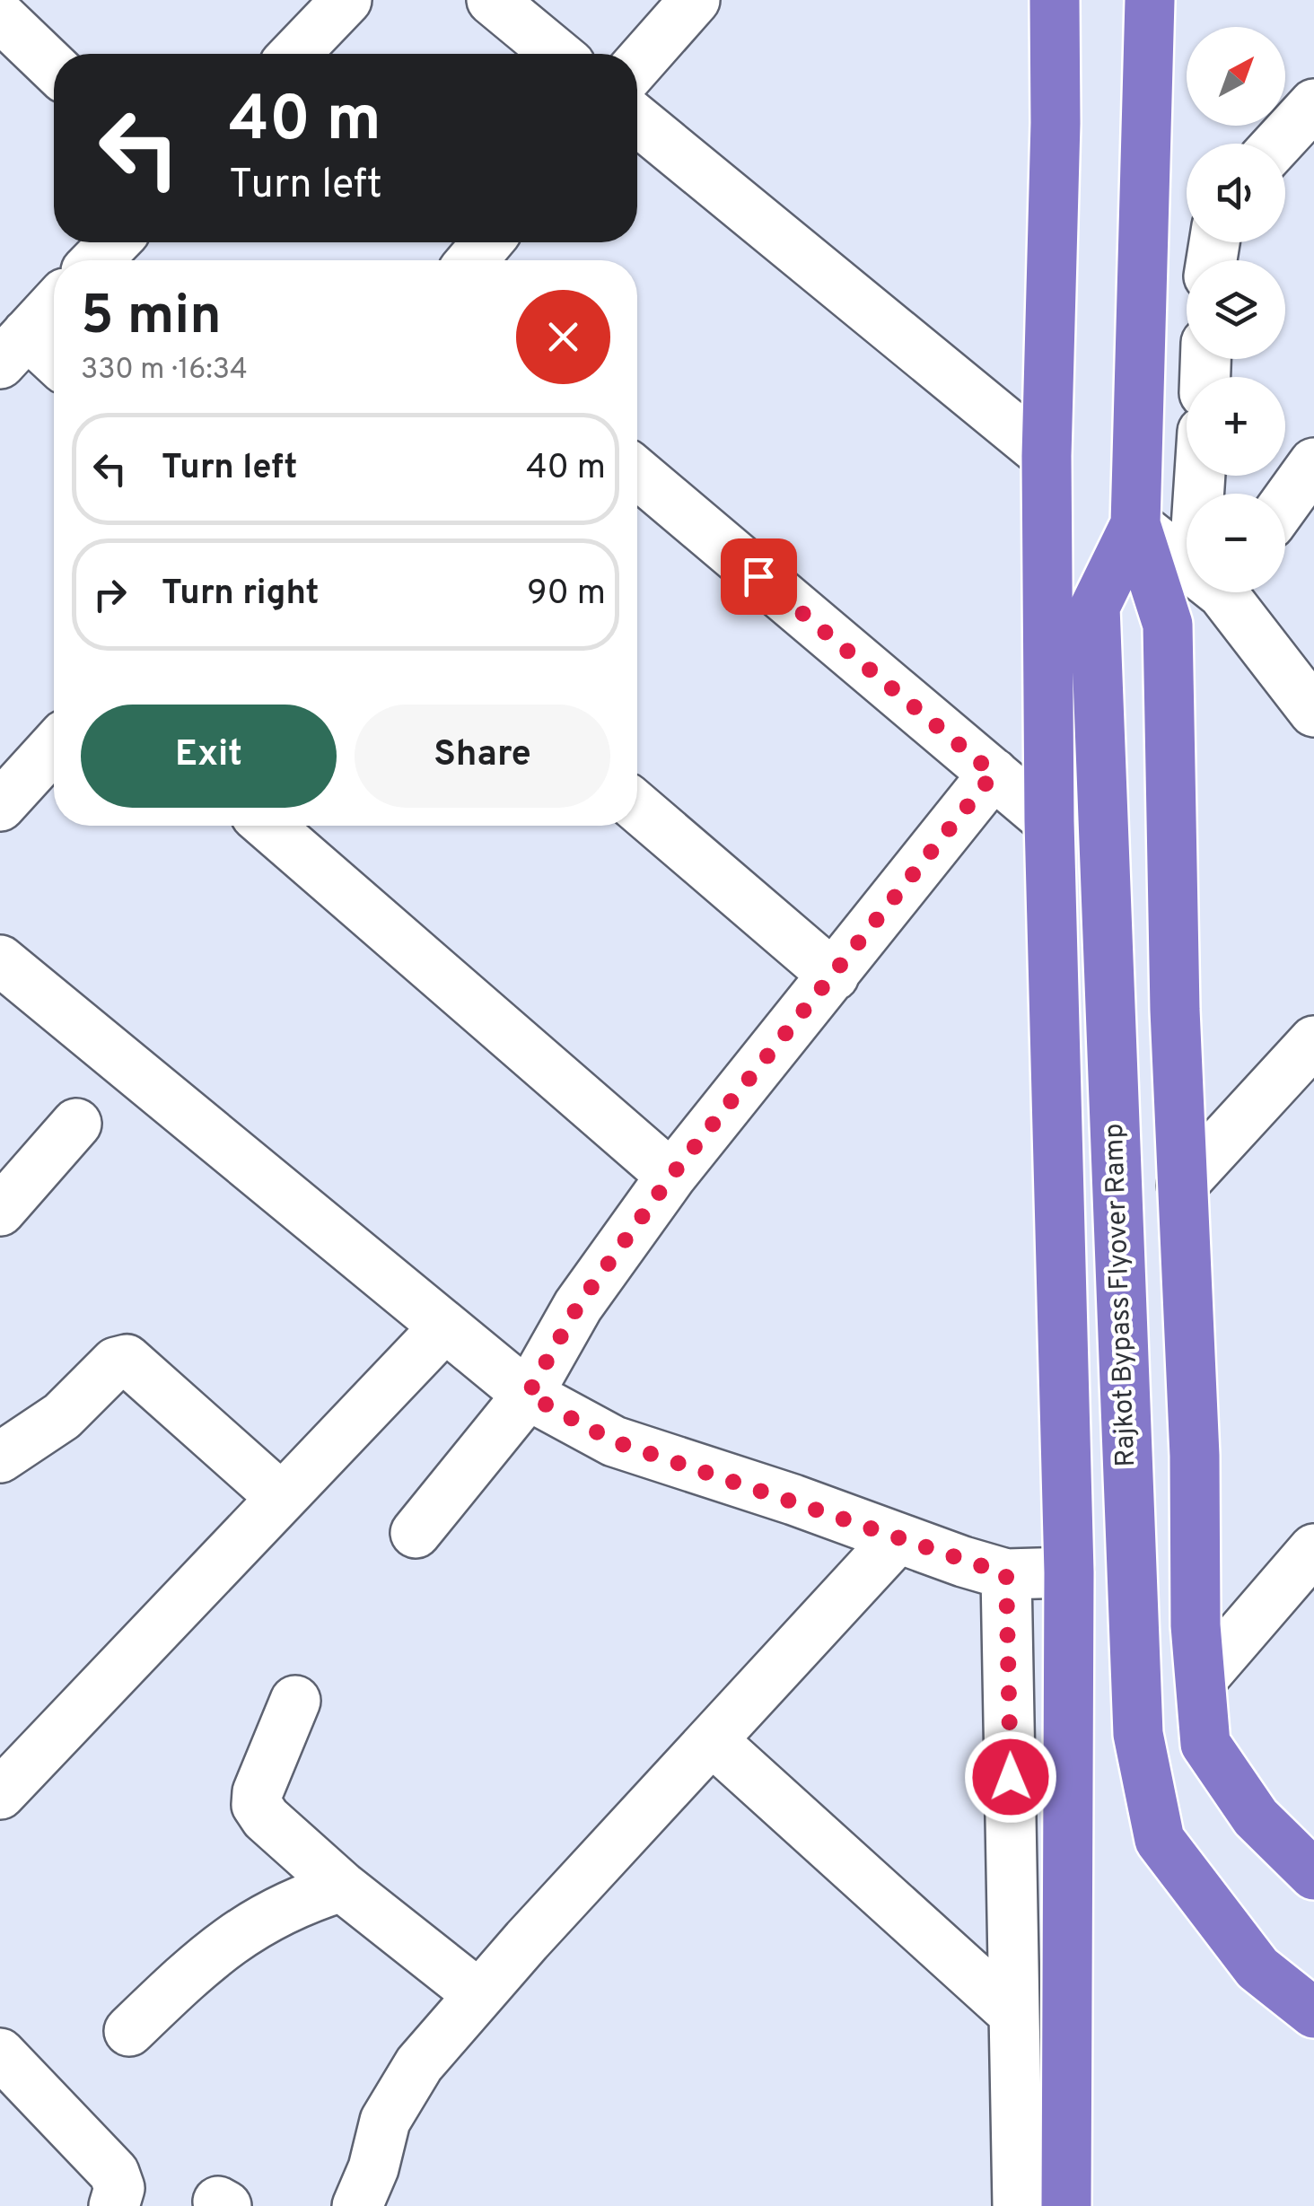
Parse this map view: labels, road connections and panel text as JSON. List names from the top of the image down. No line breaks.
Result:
{"streets":{"highway":["Rajkot Bypass Flyover Ramp"]},"north":"top right","page":{"map_buttons":["+","−"],"turn":["40 m","Turn left"],"heading":["5 min","330 m · 16:34"],"list":[{"name":"Turn left","value":"40 m"},{"name":"Turn right","value":"90 m"}],"buttons":["Exit","Share"]}}
